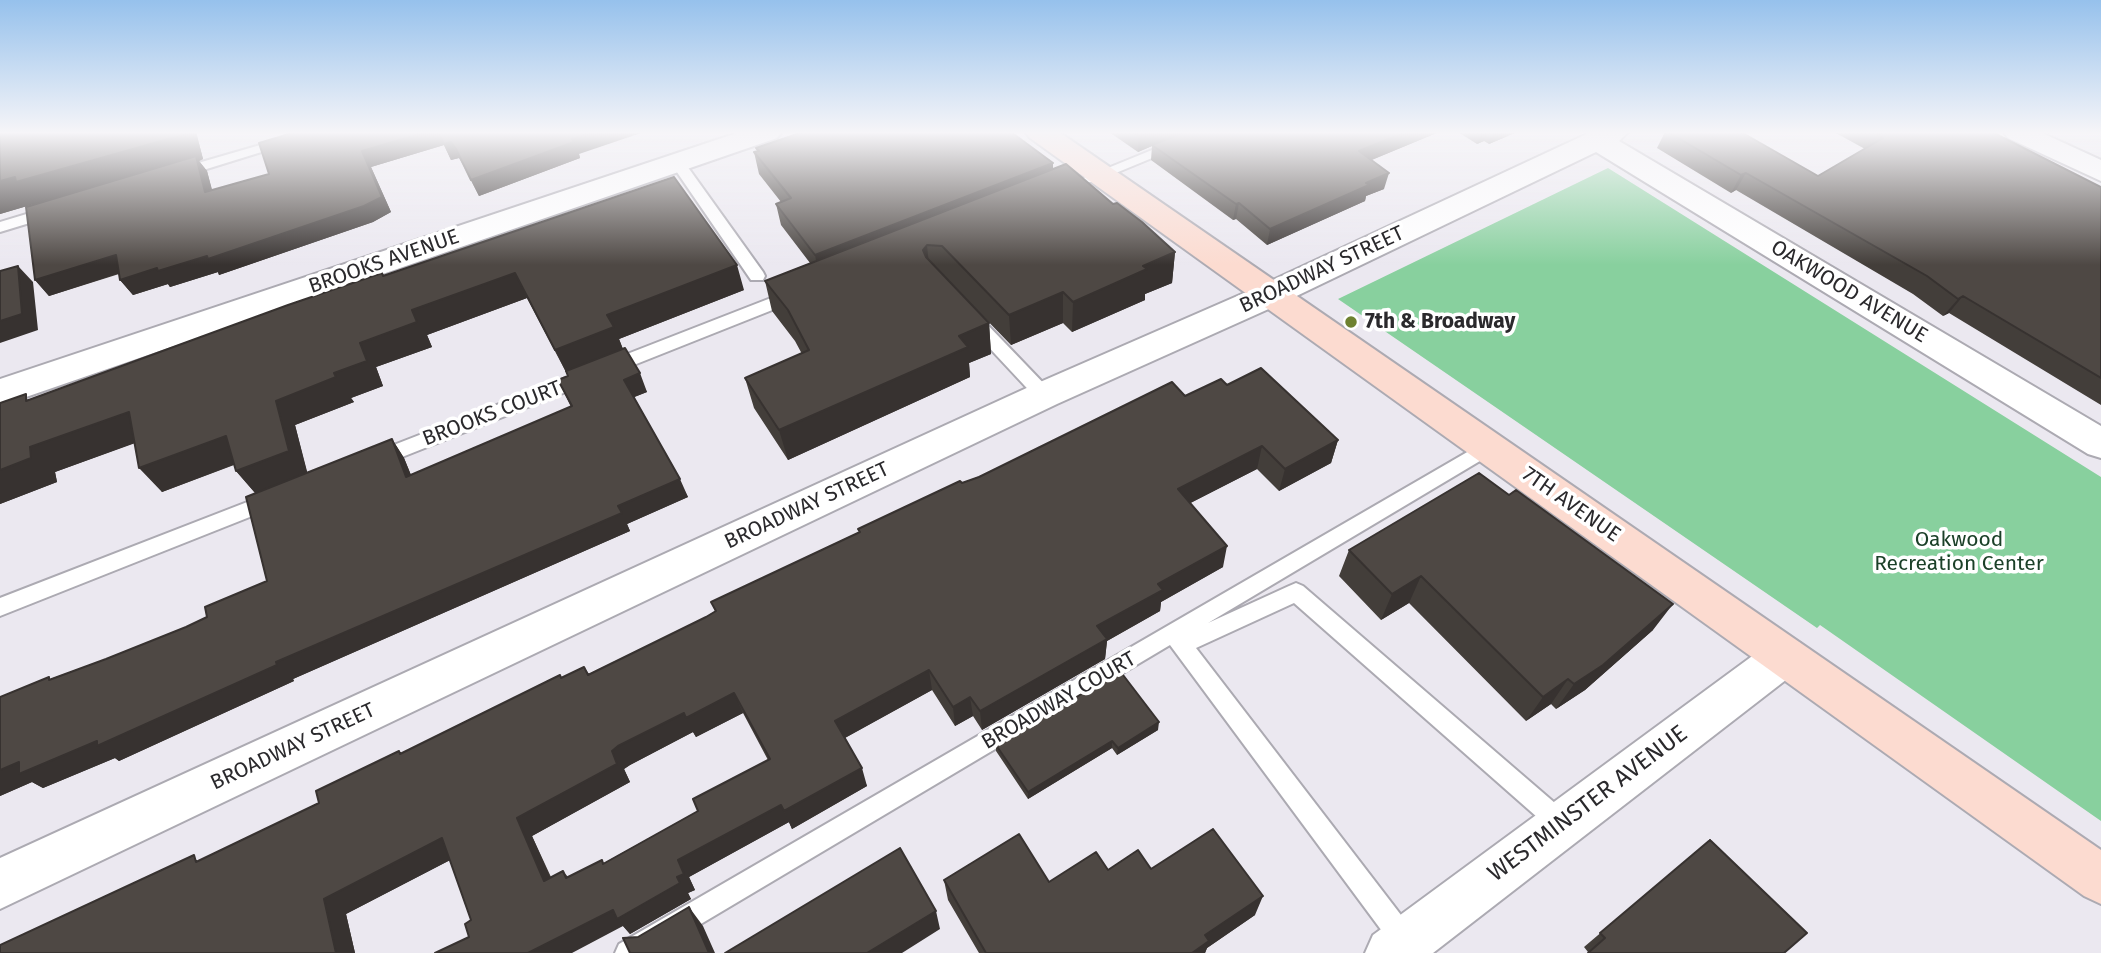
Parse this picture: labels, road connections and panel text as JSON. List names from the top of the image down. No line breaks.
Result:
{"streets":{"street":["BROOKS AVENUE","BROADWAY STREET","OAKWOOD AVENUE","7TH AVENUE","WESTMINSTER AVENUE"],"lane":["BROOKS COURT","BROADWAY COURT"]},"crossings":[["BROADWAY STREET","7TH AVENUE"],["7TH AVENUE","BROADWAY COURT"],["7TH AVENUE","WESTMINSTER AVENUE"]],"parks":["Oakwood Recreation Center"],"places":["7th & Broadway"]}
